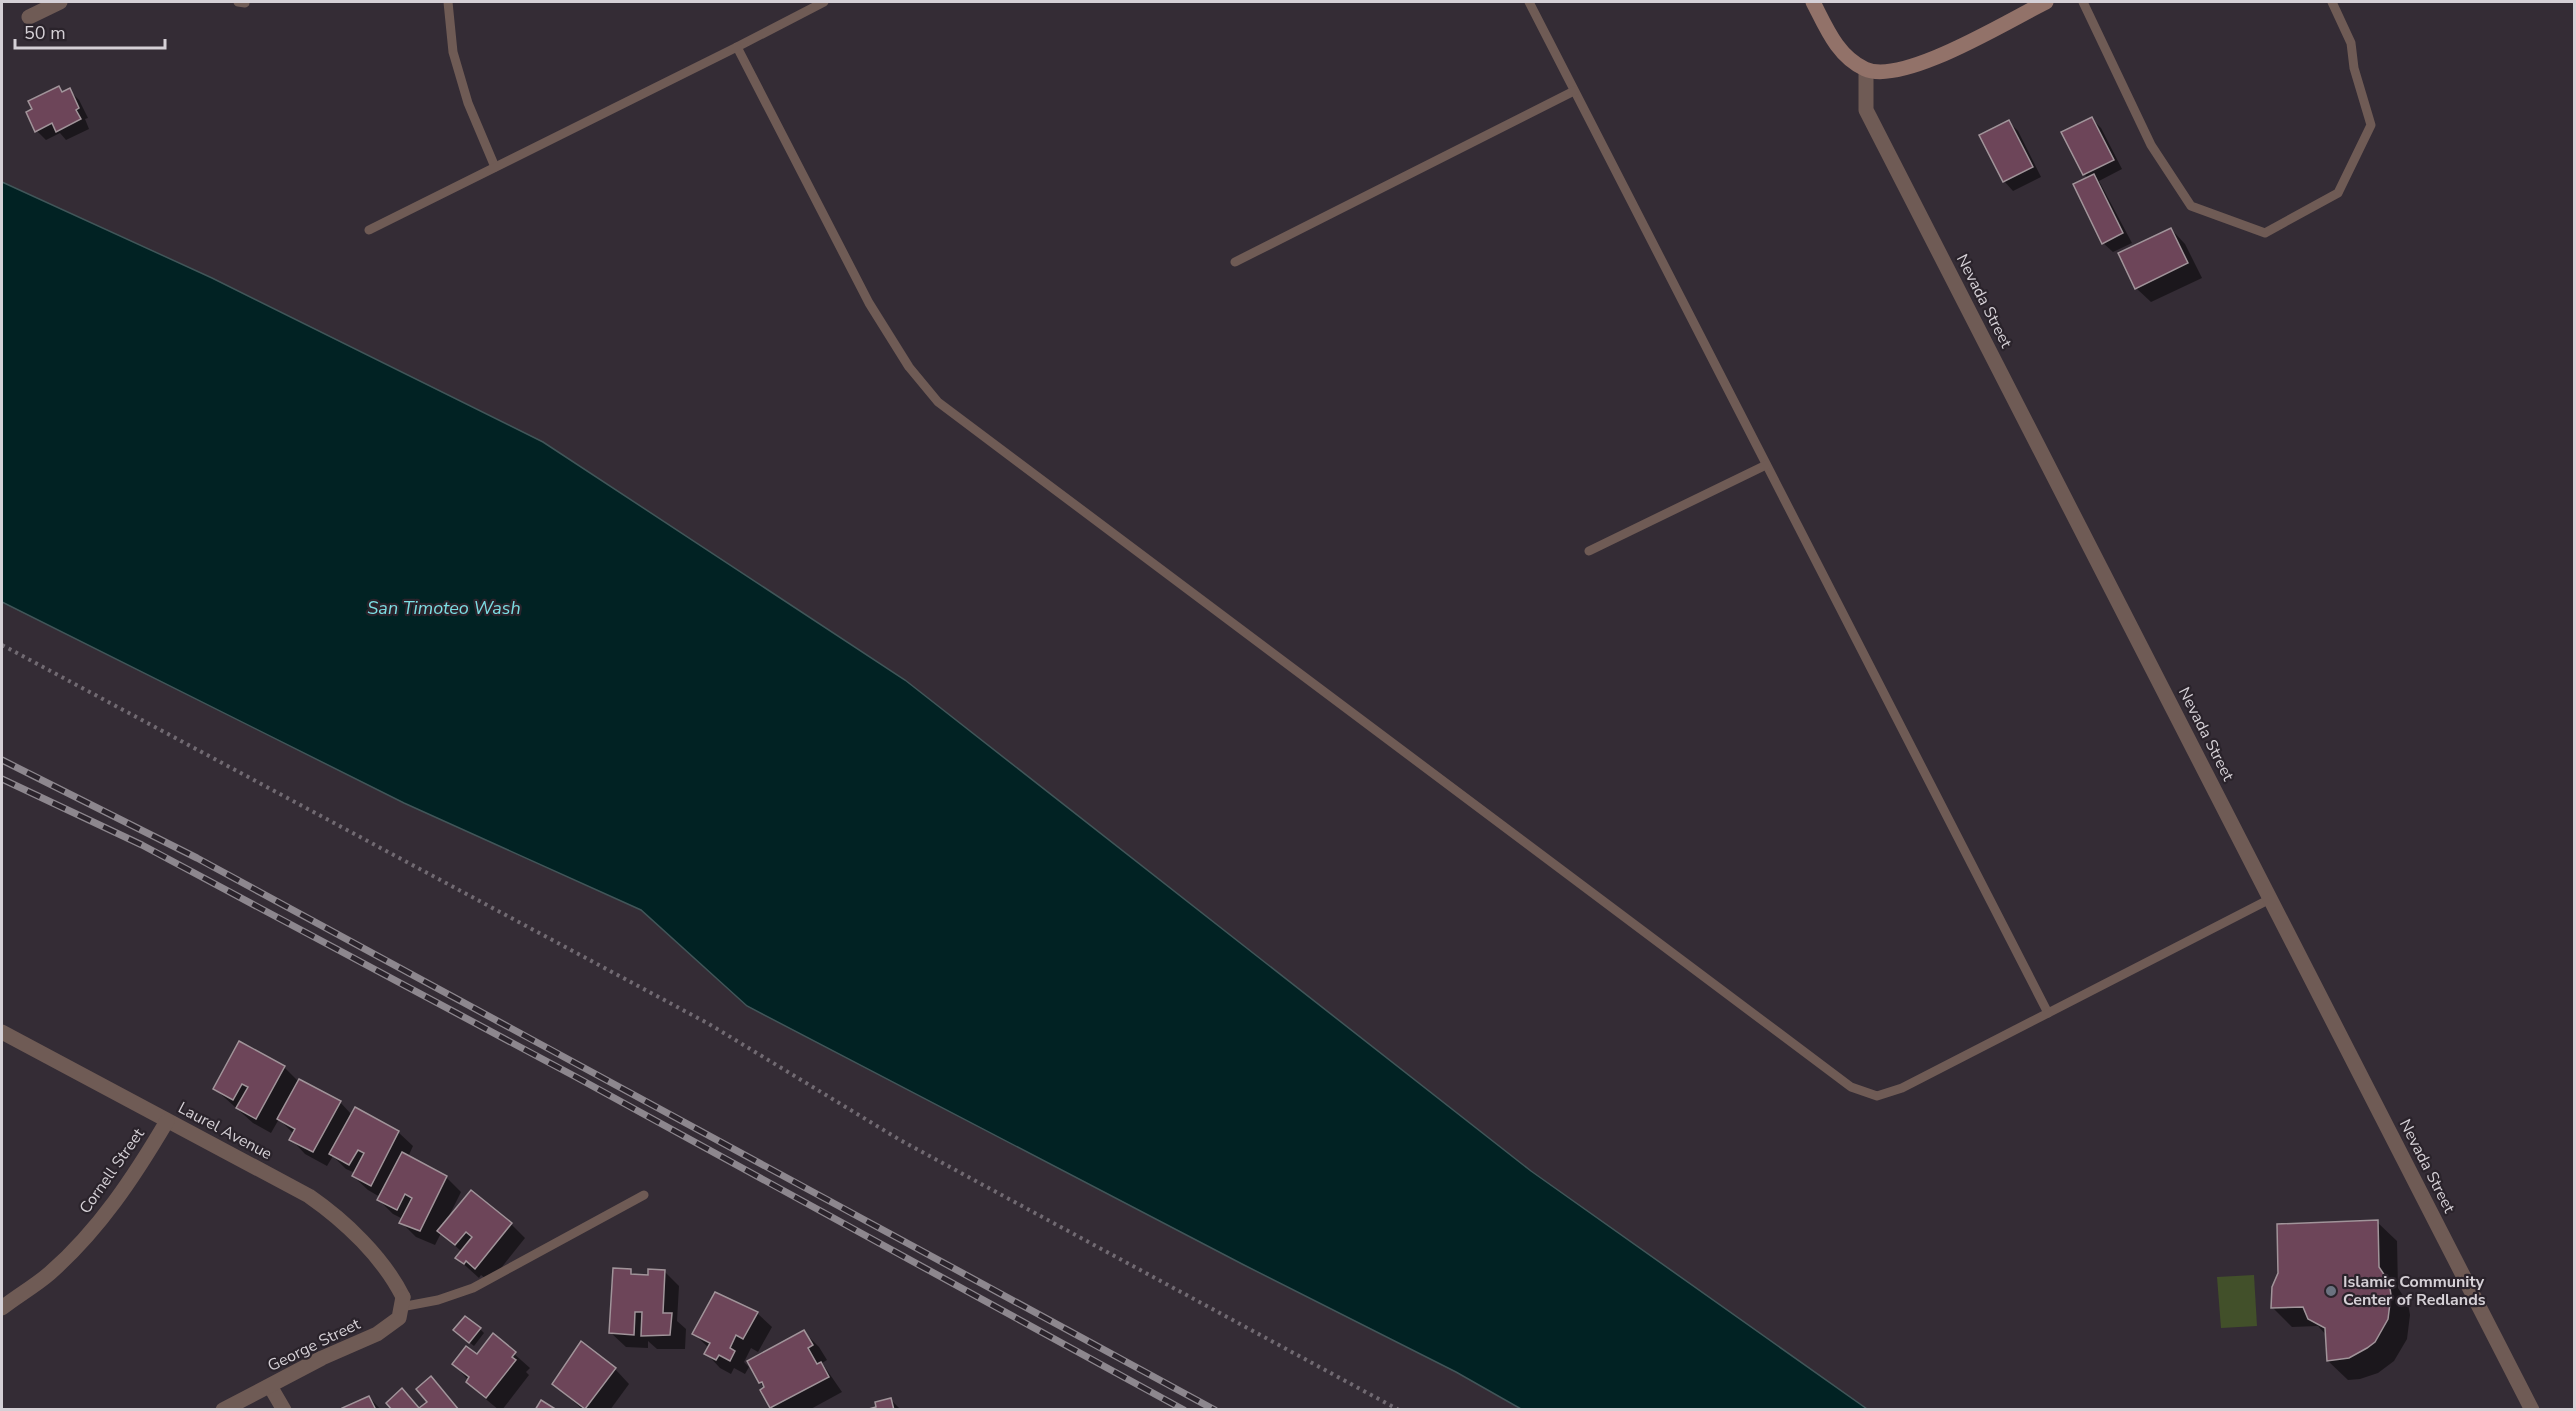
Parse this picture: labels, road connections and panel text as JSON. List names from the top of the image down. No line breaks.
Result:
{"streets":{"street":["Nevada Street","Laurel Avenue","Cornell Street","George Street"]},"crossings":[["Laurel Avenue","Cornell Street"],["Laurel Avenue","George Street"]],"water":["San Timoteo Wash"],"places":["Islamic Community Center of Redlands"],"scale_bar":"50 m"}
